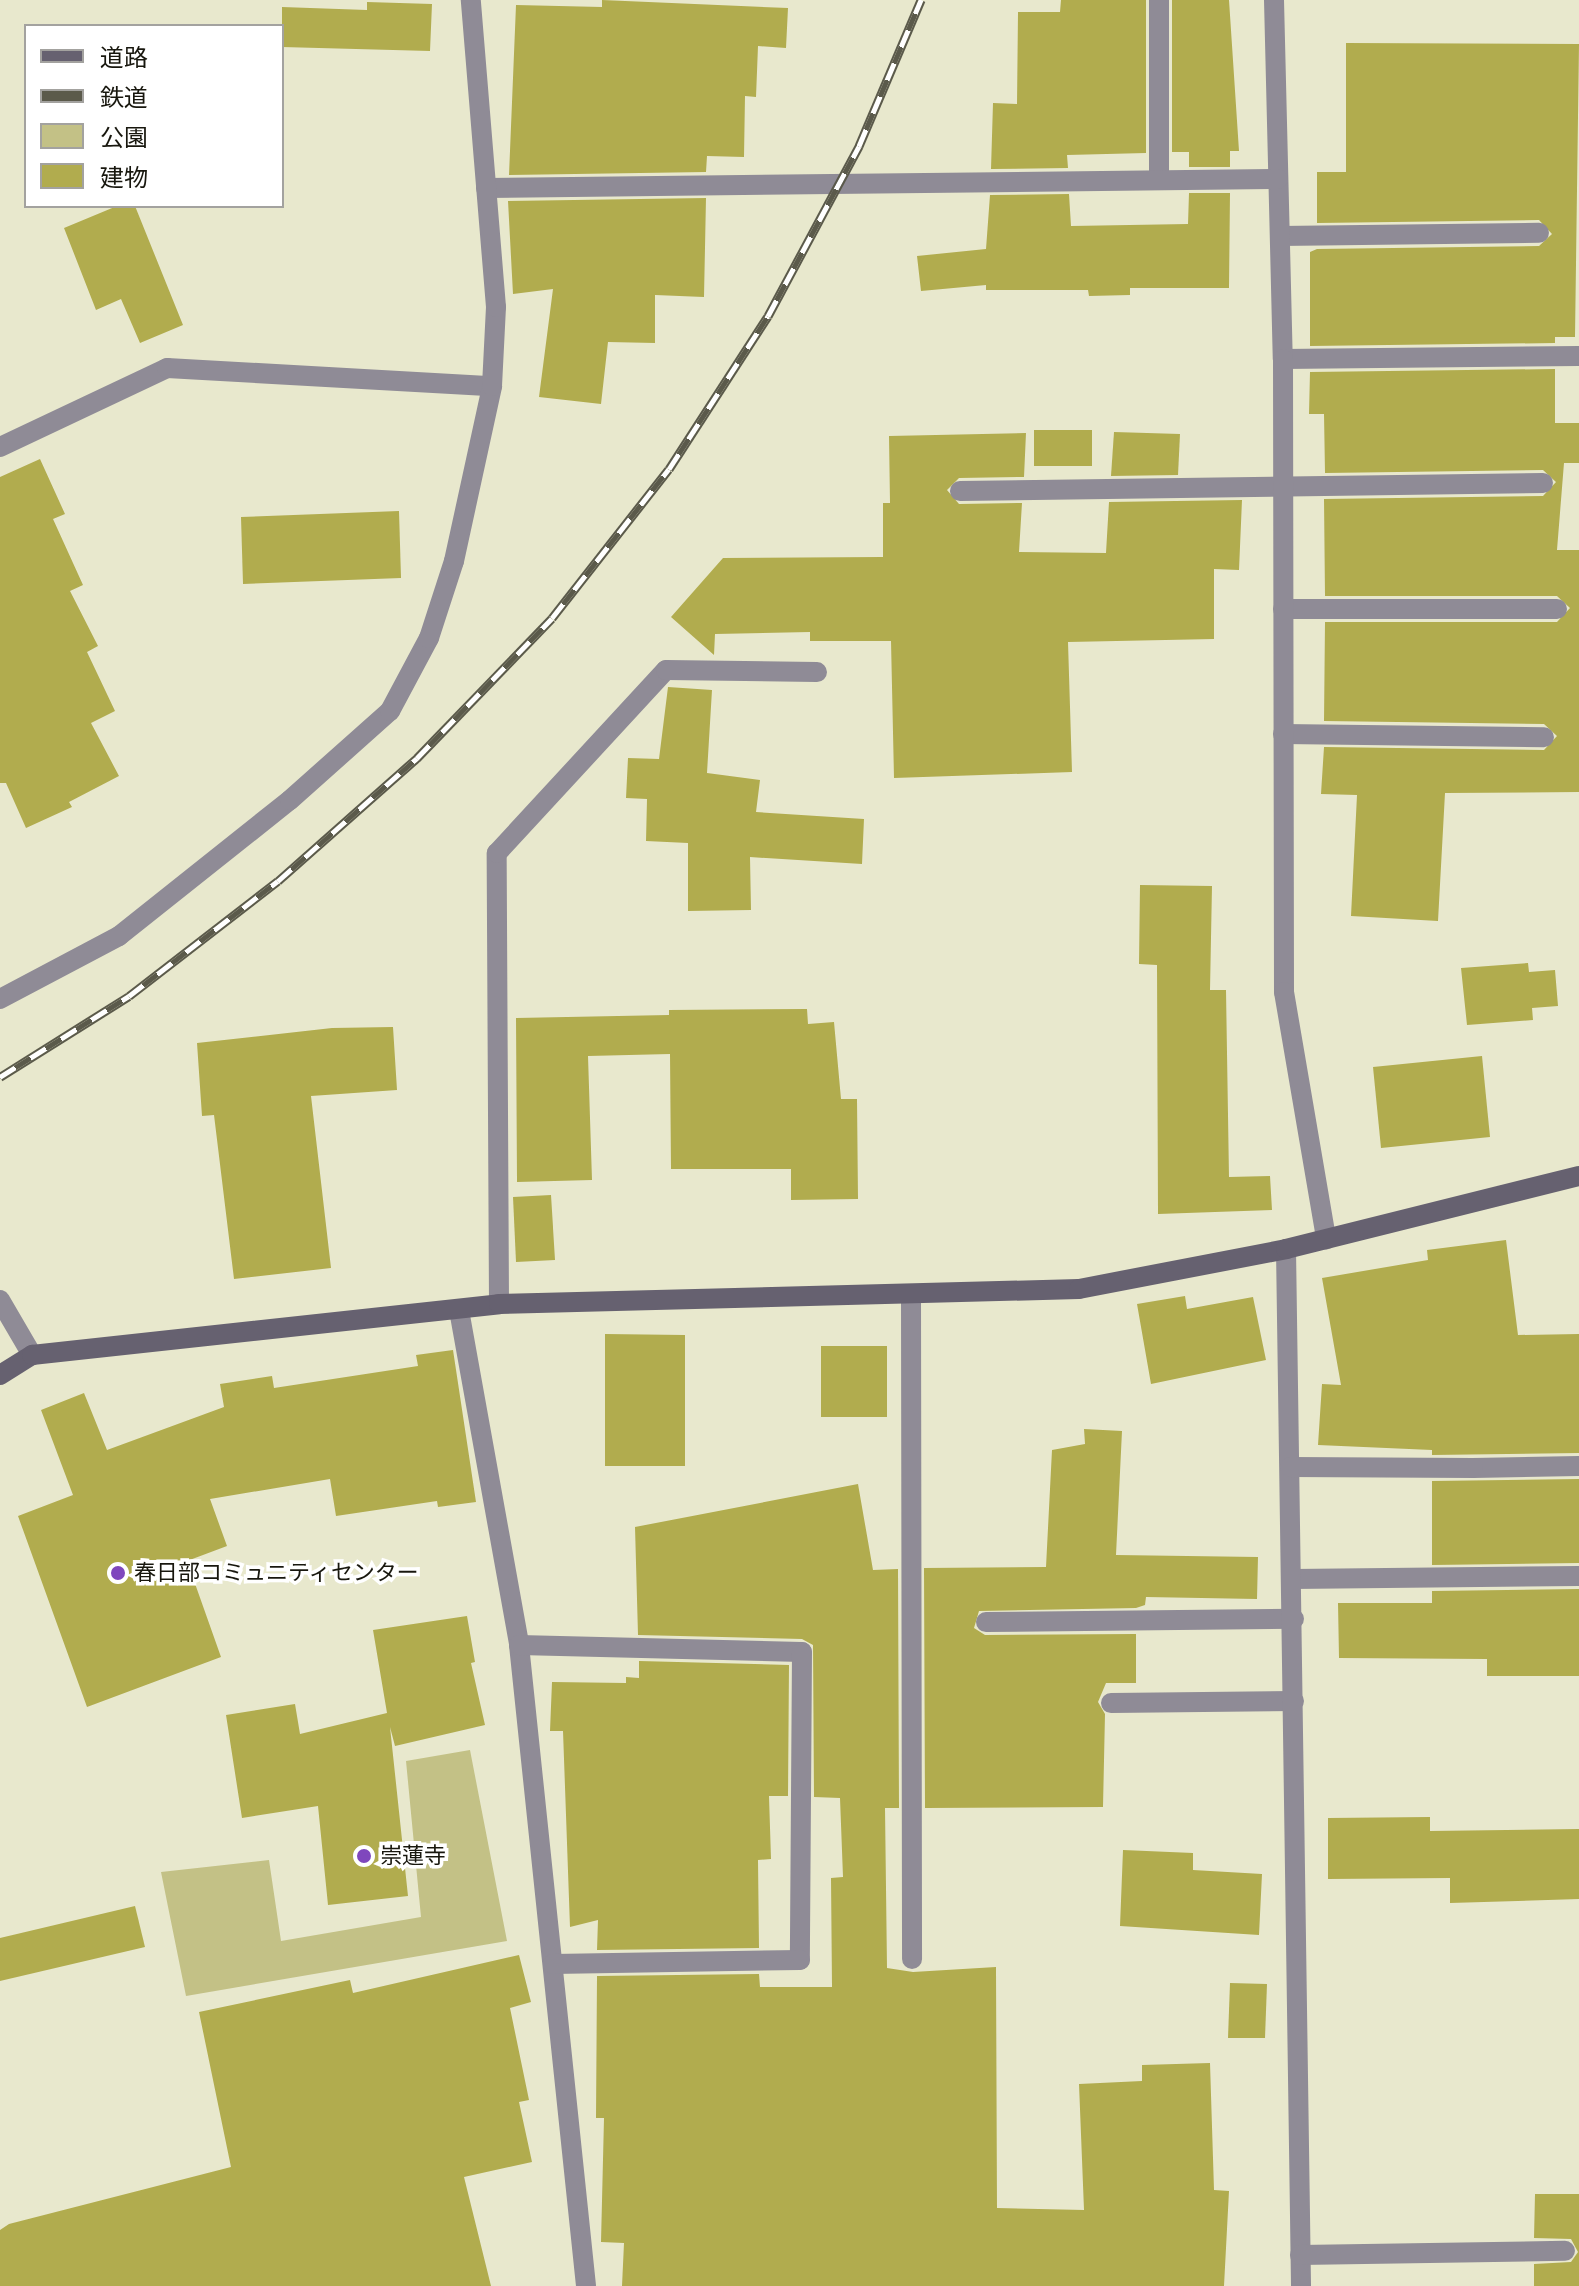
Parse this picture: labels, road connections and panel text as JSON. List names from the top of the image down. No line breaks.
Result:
{"places":["春日部コミュニティセンター","崇蓮寺"],"legend":["道路","鉄道","公園","建物"]}
